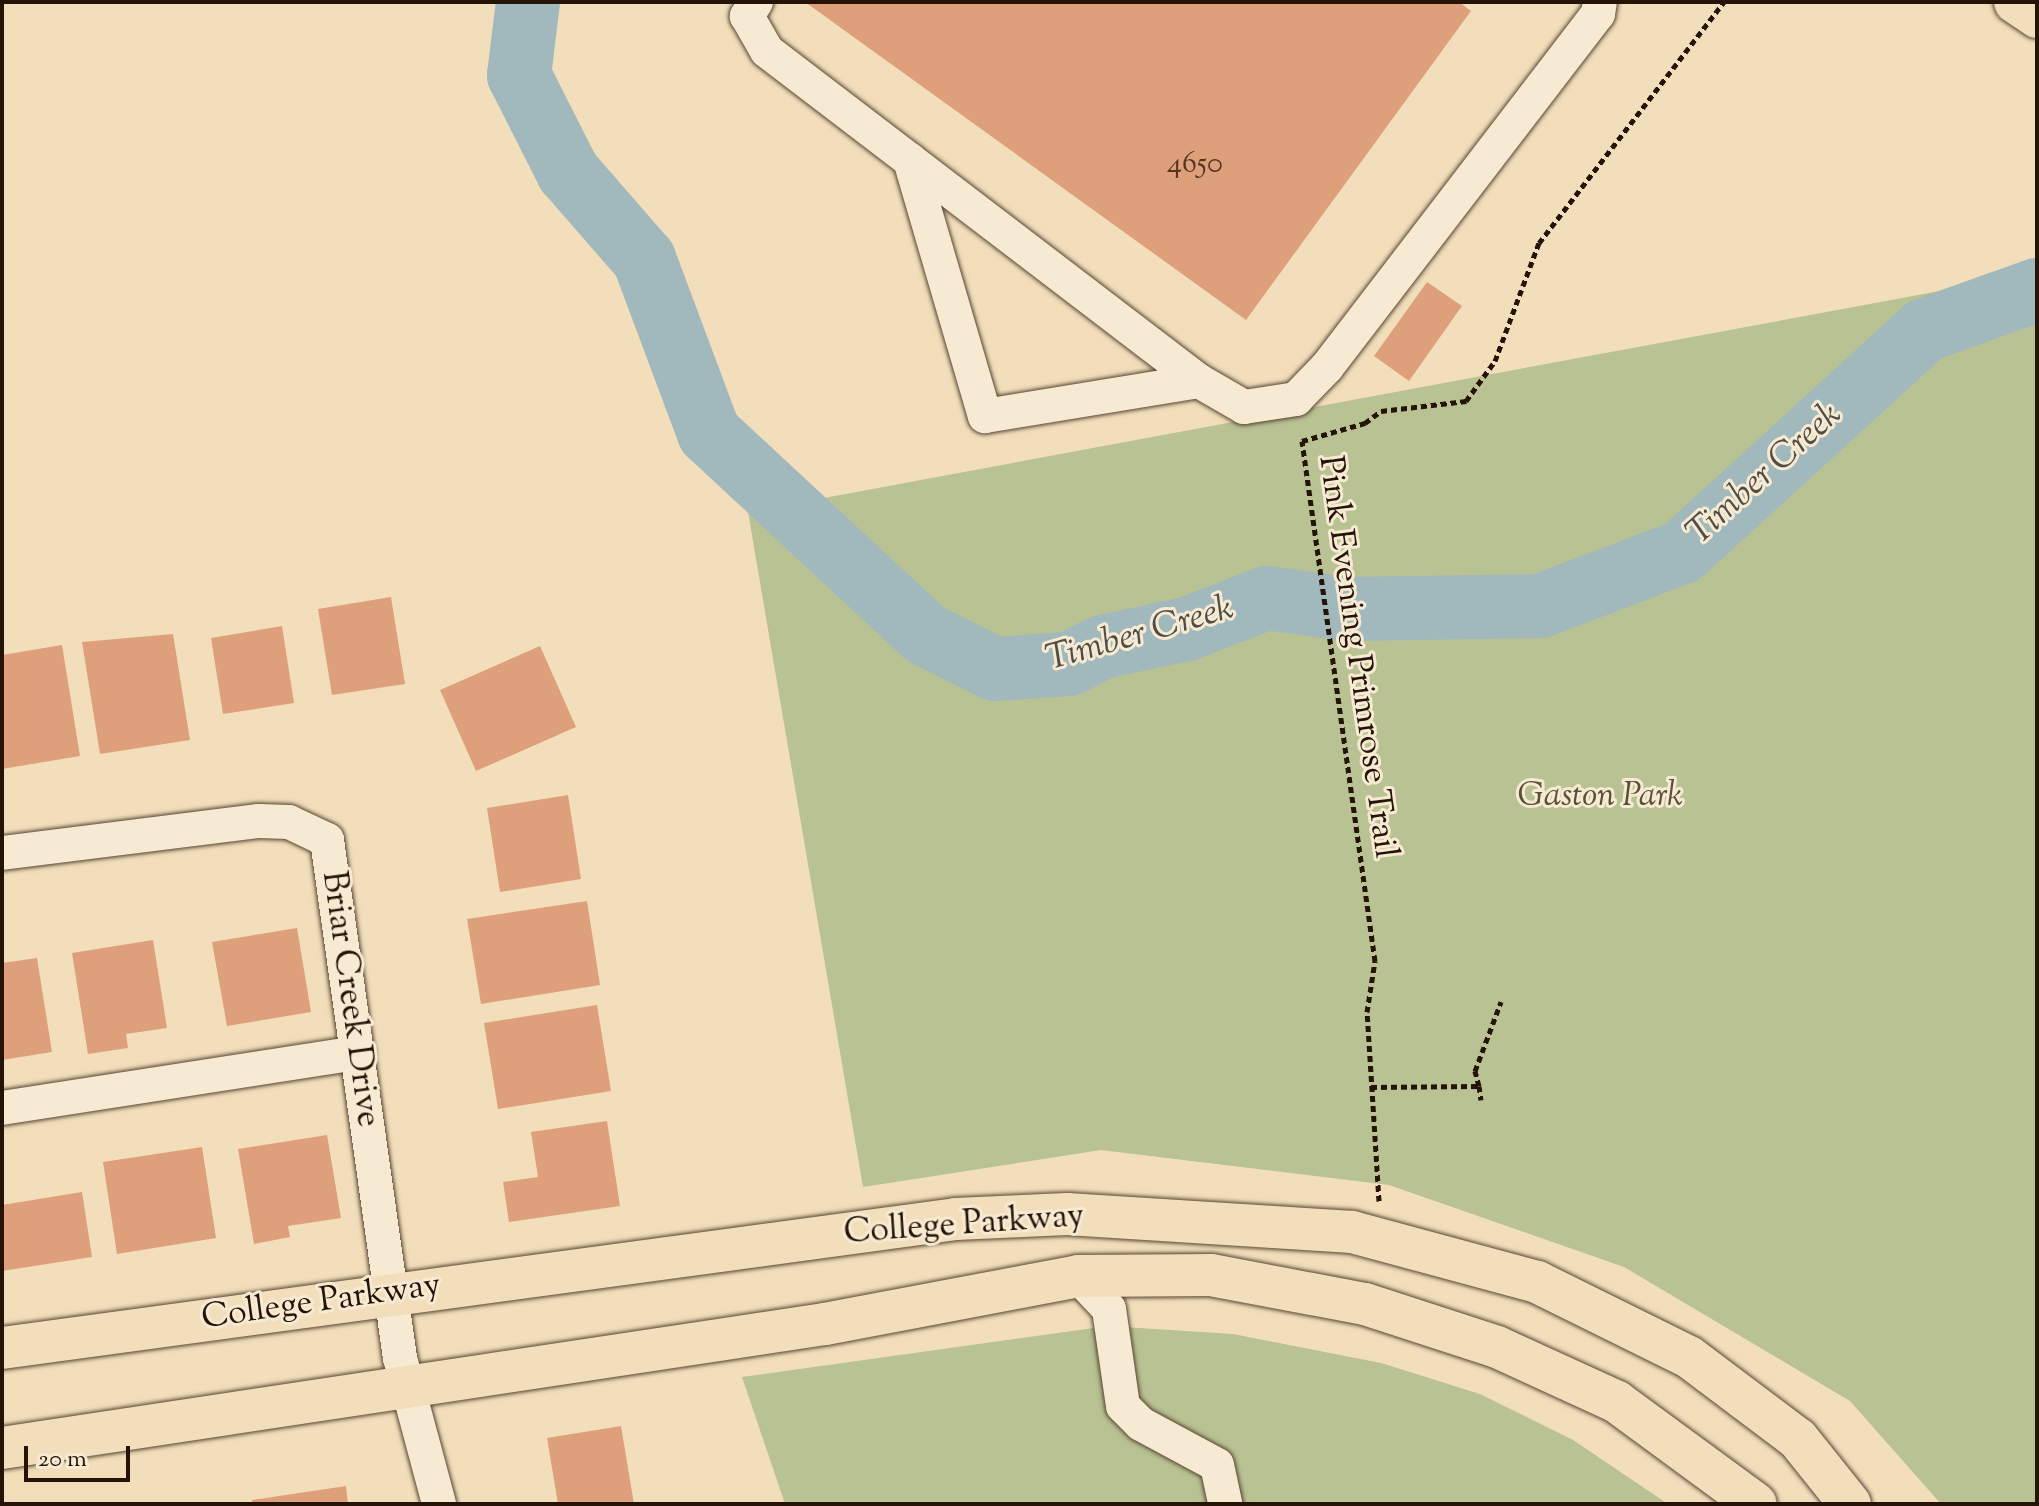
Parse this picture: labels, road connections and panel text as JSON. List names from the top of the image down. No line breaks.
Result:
{"streets":{"main road":["College Parkway"],"street":["Briar Creek Drive"],"path":["Pink Evening Primrose Trail"]},"crossings":[["Pink Evening Primrose Trail","College Parkway"],["Briar Creek Drive","College Parkway"]],"water":["Timber Creek"],"parks":["Gaston Park"],"house_numbers":["4650"],"scale_bar":"20 m"}
